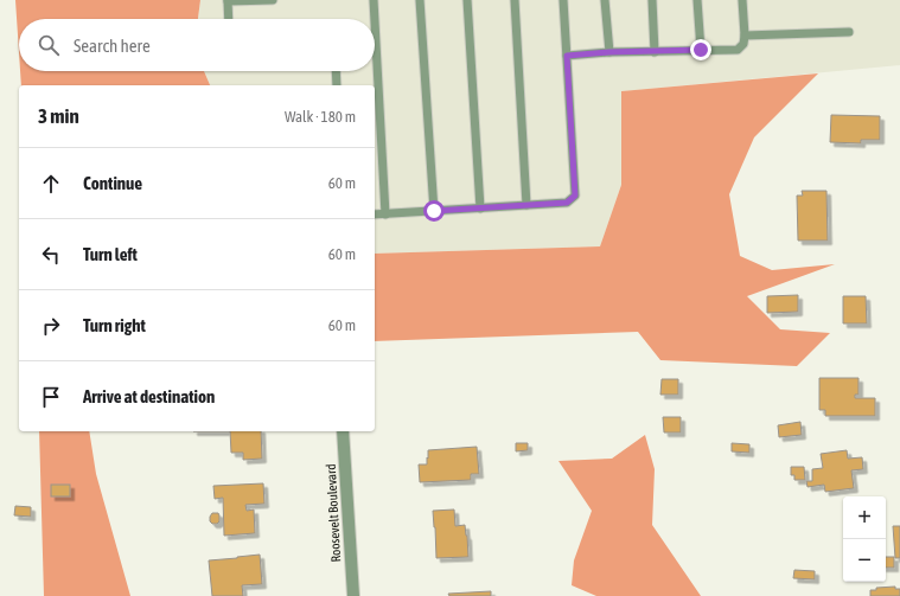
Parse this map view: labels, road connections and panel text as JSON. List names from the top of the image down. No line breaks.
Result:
{"streets":{"street":["Roosevelt Boulevard"]},"page":{"search":"Search here","heading":["3 min","Walk · 180 m"],"list":[["Continue","60 m"],["Turn left","60 m"],["Turn right","60 m"],"Arrive at destination"],"map_buttons":["+","−"]}}
